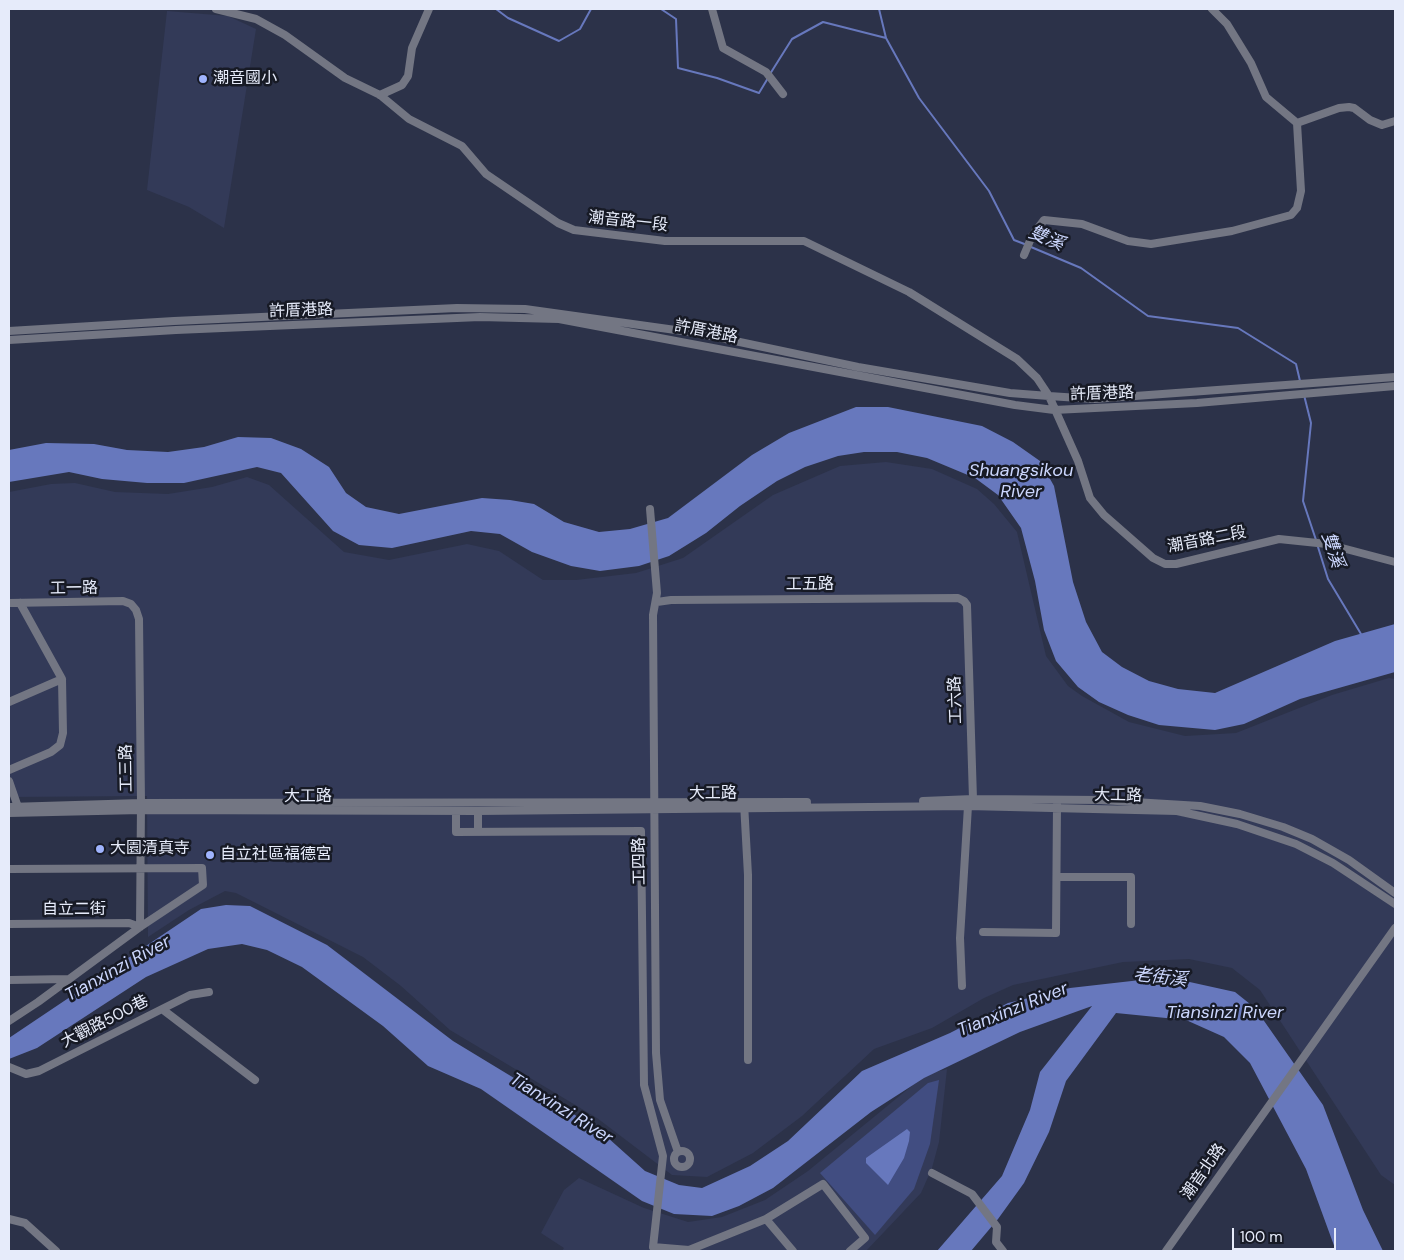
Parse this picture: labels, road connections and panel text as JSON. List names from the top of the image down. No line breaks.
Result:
{"streets":{"street":["潮音路一段","許厝港路","潮音路二段","工五路","工一路","工六路","工三路","大工路","工四路","自立二街","大觀路500巷","潮音北路"]},"crossings":[["潮音路一段","許厝港路"],["潮音路一段","潮音路二段"],["許厝港路","潮音路二段"],["工五路","工六路"],["工五路","工四路"],["工一路","工三路"],["工六路","大工路"],["工三路","大工路"],["工三路","自立二街"],["大工路","工四路"]],"water":["雙溪","Shuangsikou River","Tianxinzi River","老街溪","Tiansinzi River"],"places":["潮音國小","大園清真寺","自立社區福德宮"],"scale_bar":"100 m"}
